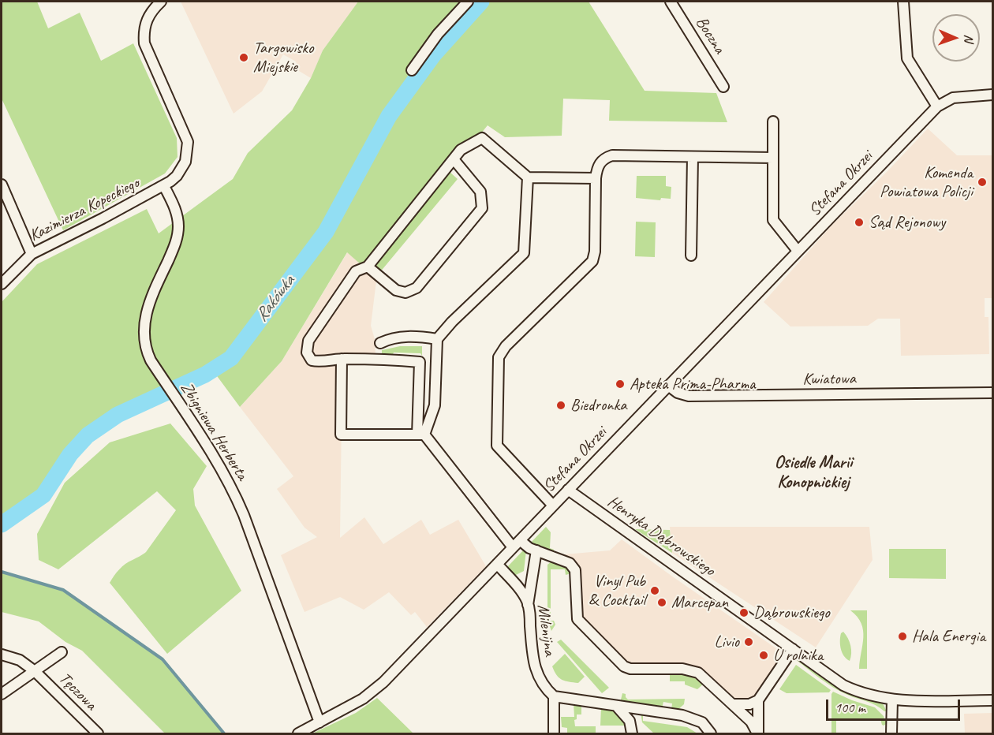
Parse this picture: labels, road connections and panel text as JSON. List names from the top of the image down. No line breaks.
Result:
{"streets":{"street":["Boczna","Stefana Okrzei","Kazimierza Kopeckiego","Kwiatowa","Zbigniewa Herberta","Henryka Dąbrowskiego","Milenijna","Tęczowa"]},"crossings":[["Stefana Okrzei","Kwiatowa"],["Stefana Okrzei","Zbigniewa Herberta"],["Stefana Okrzei","Henryka Dąbrowskiego"],["Stefana Okrzei","Milenijna"],["Kazimierza Kopeckiego","Zbigniewa Herberta"]],"districts":["Osiedle Marii Konopnickiej"],"water":["Rakówka"],"places":["Targowisko Miejskie","Komenda Powiatowa Policji","Sąd Rejonowy","Apteka Prima-Pharma","Biedronka","Vinyl Pub & Cocktail","Marcepan","Dąbrowskiego","Hala Energia","Livio","U rolnika"],"scale_bar":"100 m","north":"right"}
